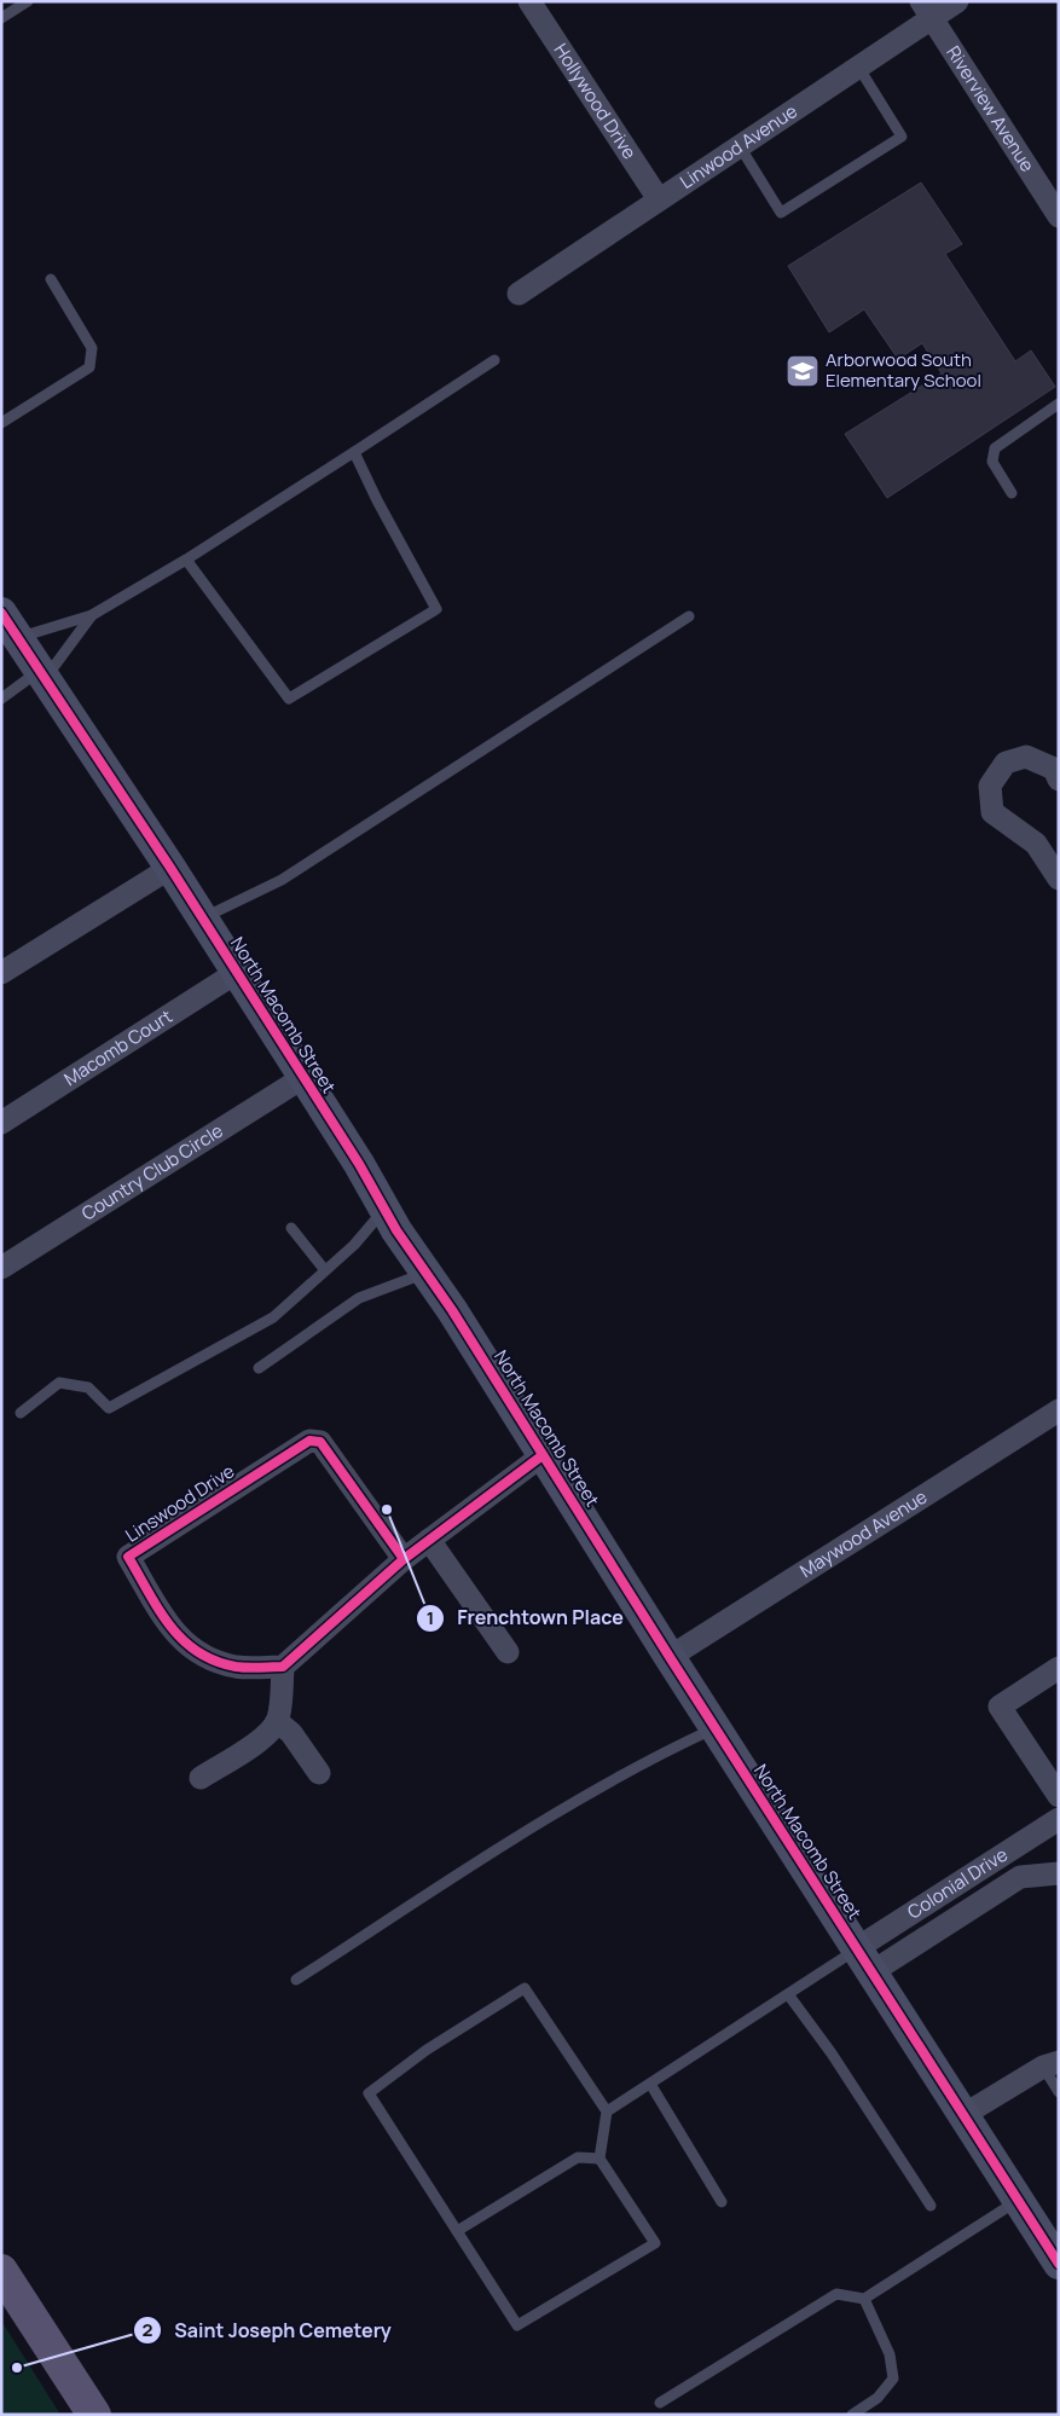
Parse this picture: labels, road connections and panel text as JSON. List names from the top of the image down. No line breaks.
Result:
{"streets":{"street":["Hollywood Drive","Riverview Avenue","Linwood Avenue","North Macomb Street","Macomb Court","Country Club Circle","Linswood Drive","Maywood Avenue","Colonial Drive"]},"crossings":[["Hollywood Drive","Linwood Avenue"],["Riverview Avenue","Linwood Avenue"],["North Macomb Street","Macomb Court"],["North Macomb Street","Country Club Circle"],["North Macomb Street","Maywood Avenue"],["North Macomb Street","Colonial Drive"]],"places":{"school or university":["Arborwood South Elementary School"],"other":["Frenchtown Place","Saint Joseph Cemetery"]}}
